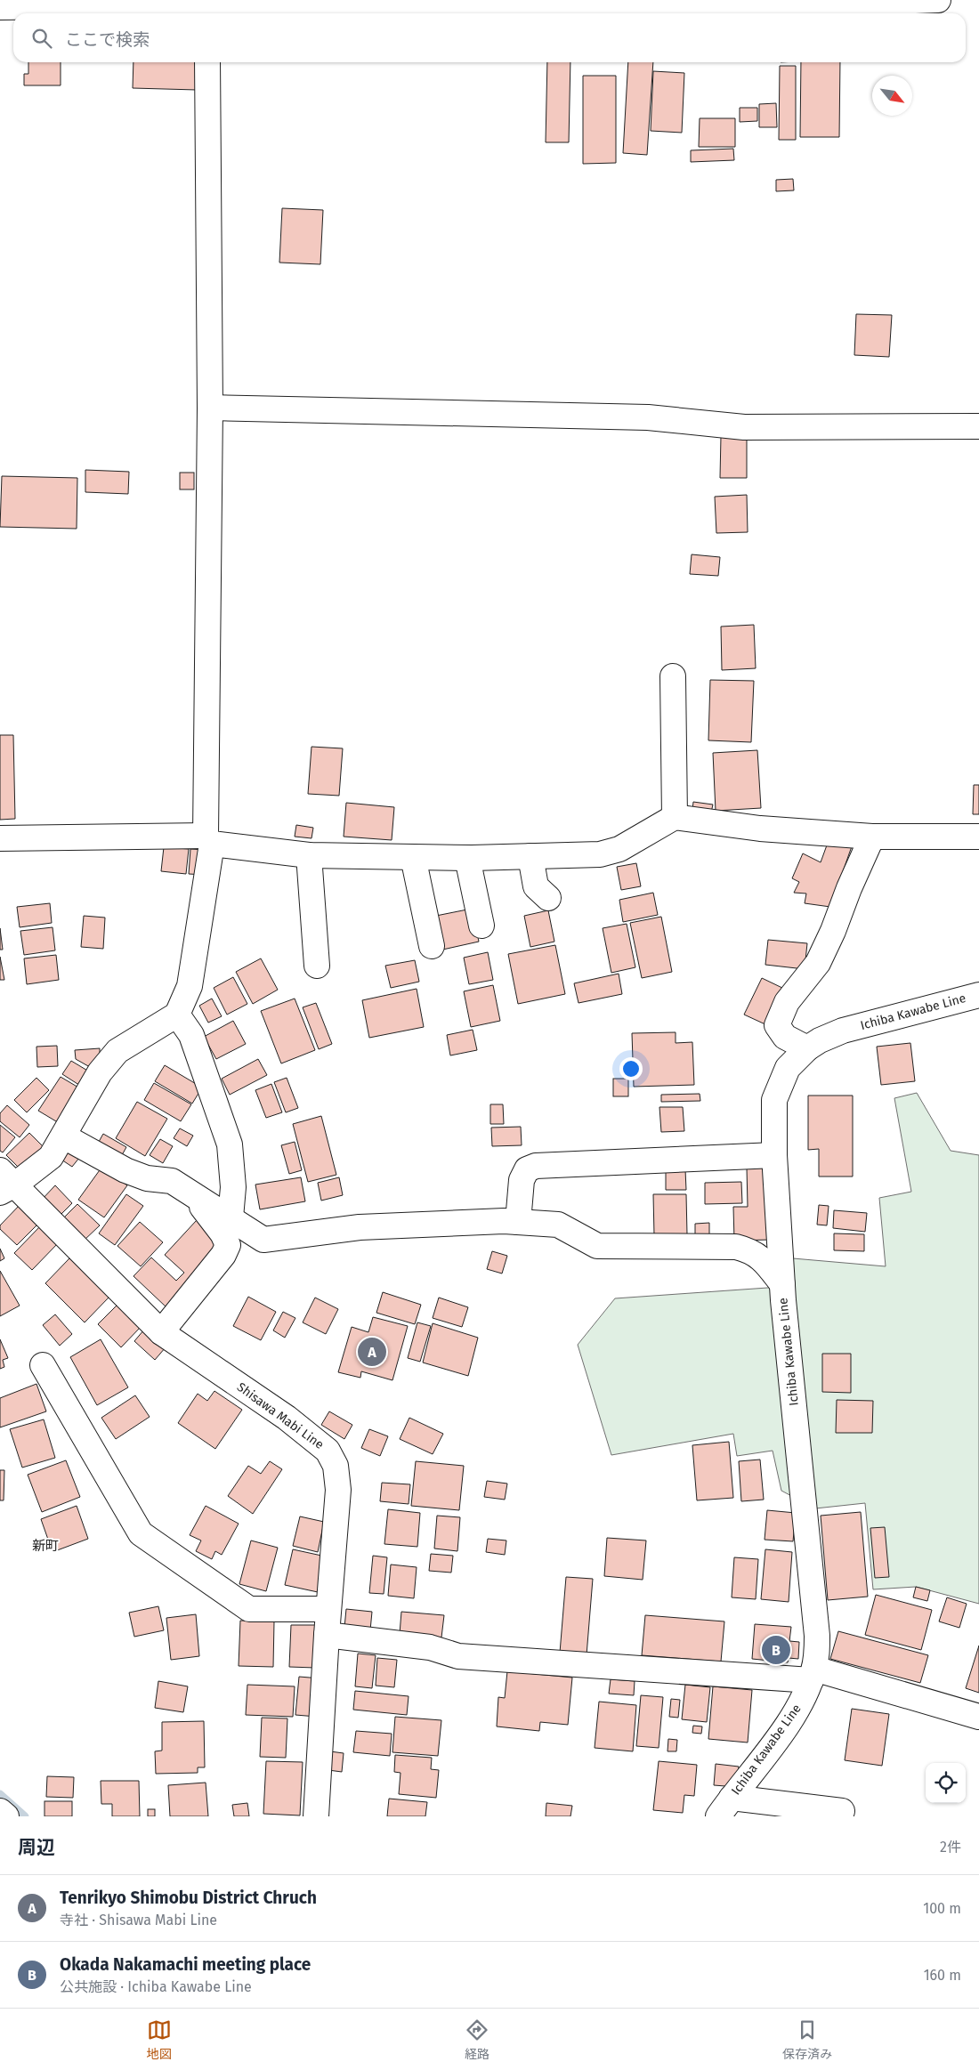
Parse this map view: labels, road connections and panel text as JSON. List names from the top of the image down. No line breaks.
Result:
{"streets":{"street":["Ichiba Kawabe Line","Shisawa Mabi Line"]},"districts":["新町"],"north":"bottom right","page":{"search":"ここで検索","pins":["A","B"],"heading":["周辺","2件"],"list":[{"mark":"A","name":"Tenrikyo Shimobu District Chruch","note":"寺社 · Shisawa Mabi Line","value":"100 m"},{"mark":"B","name":"Okada Nakamachi meeting place","note":"公共施設 · Ichiba Kawabe Line","value":"160 m"}],"nav":["地図","経路","保存済み"]}}
